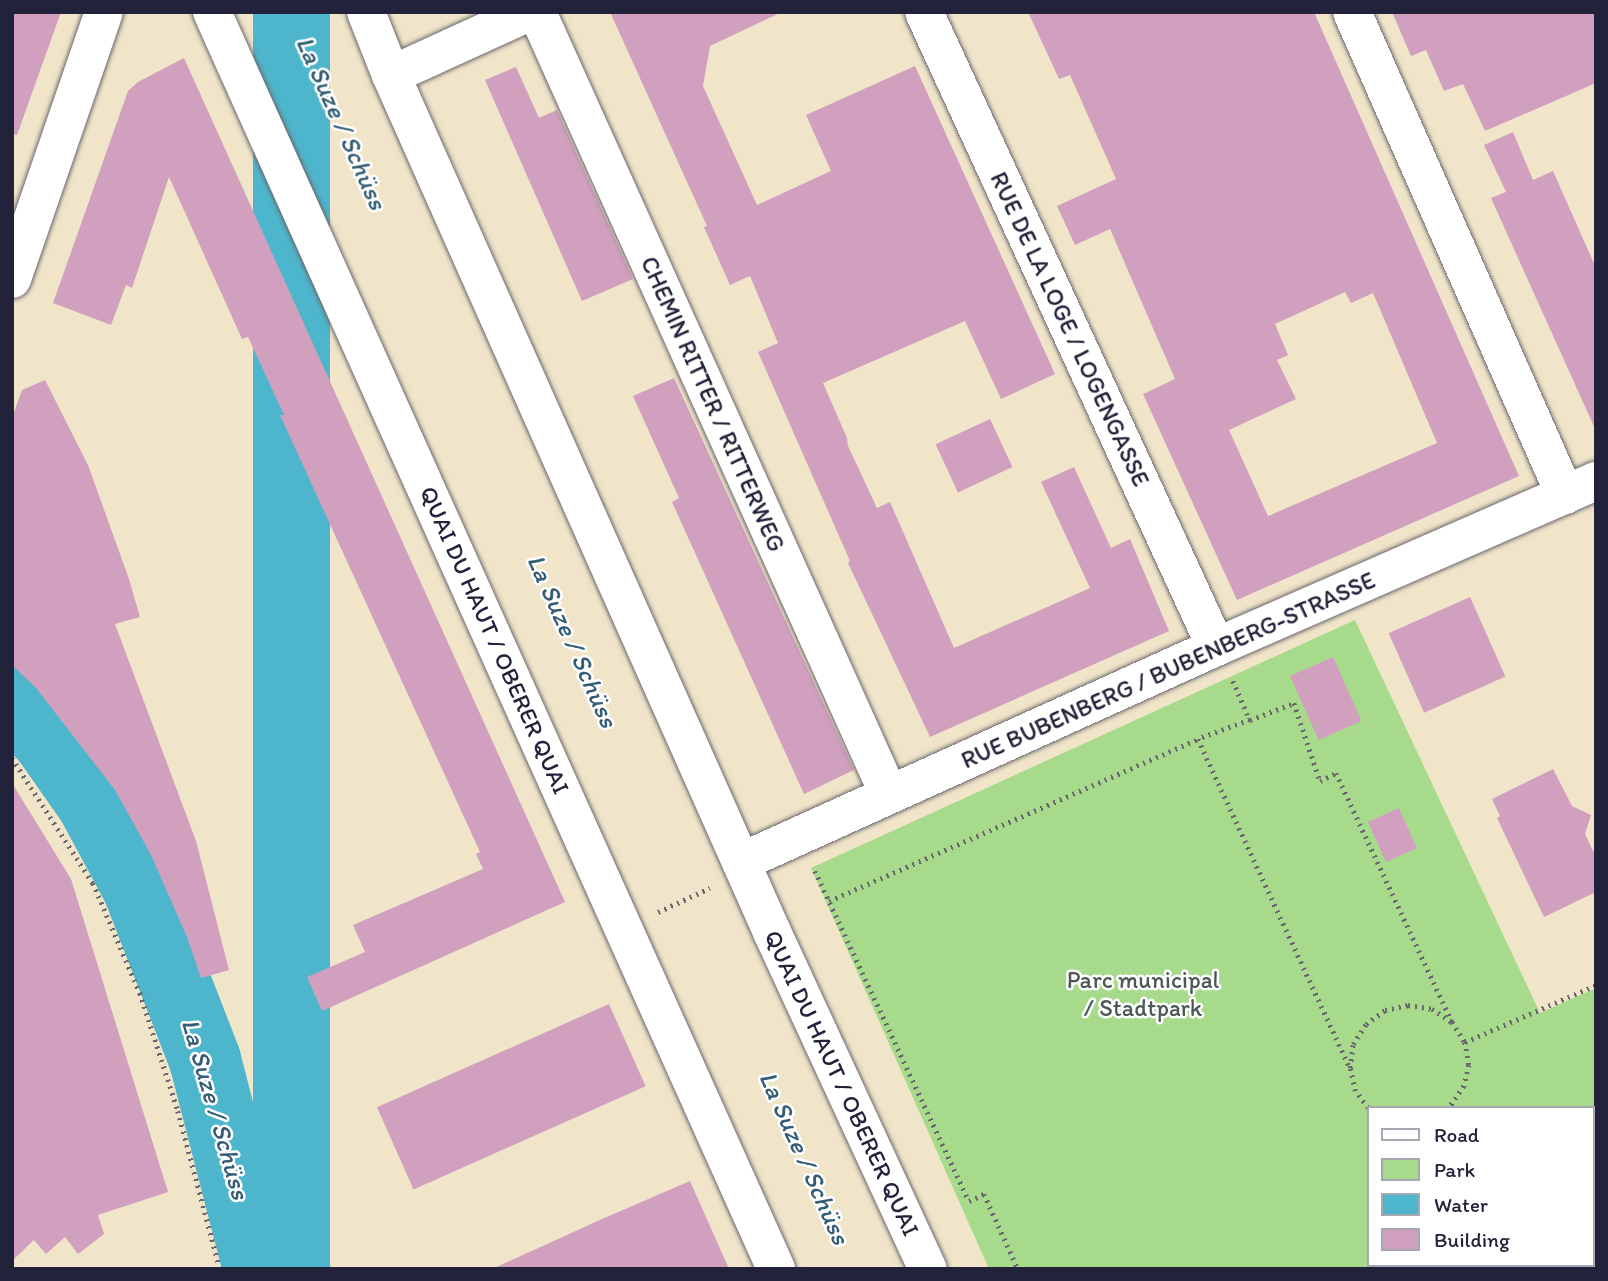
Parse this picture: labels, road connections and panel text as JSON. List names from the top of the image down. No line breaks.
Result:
{"streets":{"street":["RUE DE LA LOGE / LOGENGASSE","CHEMIN RITTER / RITTERWEG","QUAI DU HAUT / OBERER QUAI","RUE BUBENBERG / BUBENBERG-STRASSE"]},"crossings":[["RUE DE LA LOGE / LOGENGASSE","RUE BUBENBERG / BUBENBERG-STRASSE"],["CHEMIN RITTER / RITTERWEG","RUE BUBENBERG / BUBENBERG-STRASSE"],["QUAI DU HAUT / OBERER QUAI","RUE BUBENBERG / BUBENBERG-STRASSE"]],"water":["La Suze / Schüss"],"parks":["Parc municipal / Stadtpark"],"legend":["Road","Park","Water","Building"]}
